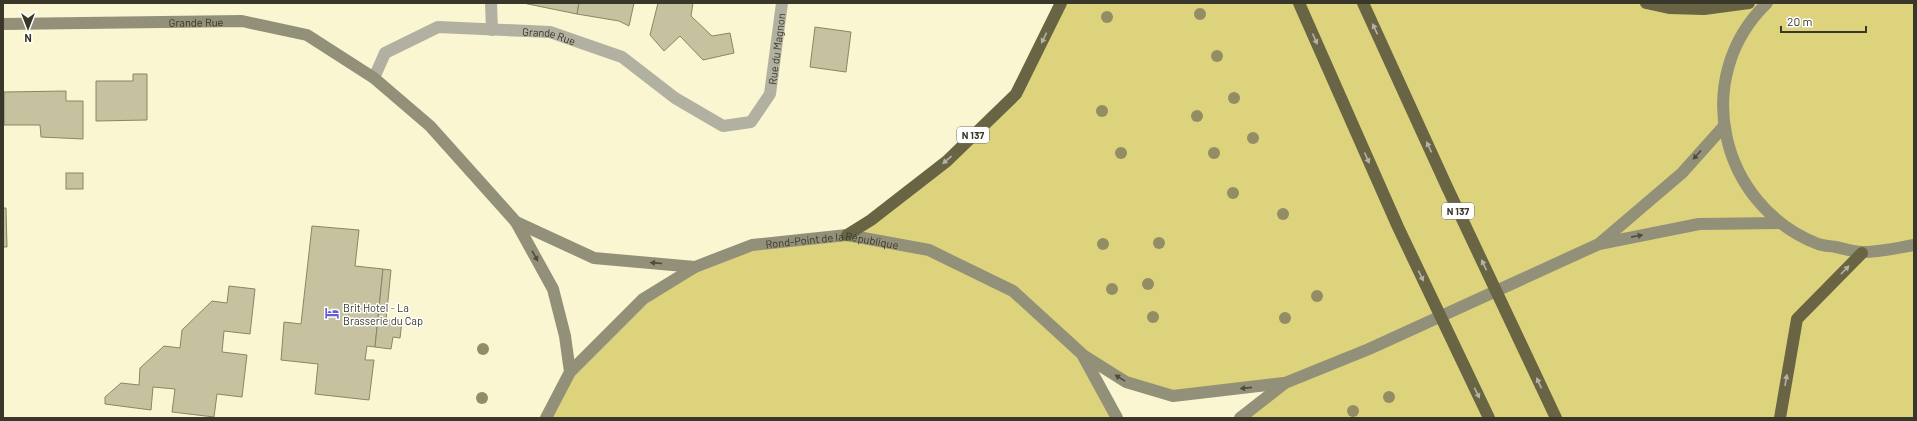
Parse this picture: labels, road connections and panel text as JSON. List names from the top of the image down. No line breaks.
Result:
{"streets":{"highway":["N 137"],"main road":["Grande Rue","Rond-Point de la République"],"street":["Rue du Magnon"]},"crossings":[["Grande Rue","Rue du Magnon"],["Grande Rue","Rond-Point de la République"],["N 137","Rond-Point de la République"]],"places":{"hotel":["Brit Hotel - La Brasserie du Cap"]},"scale_bar":"20 m","north":"bottom"}
